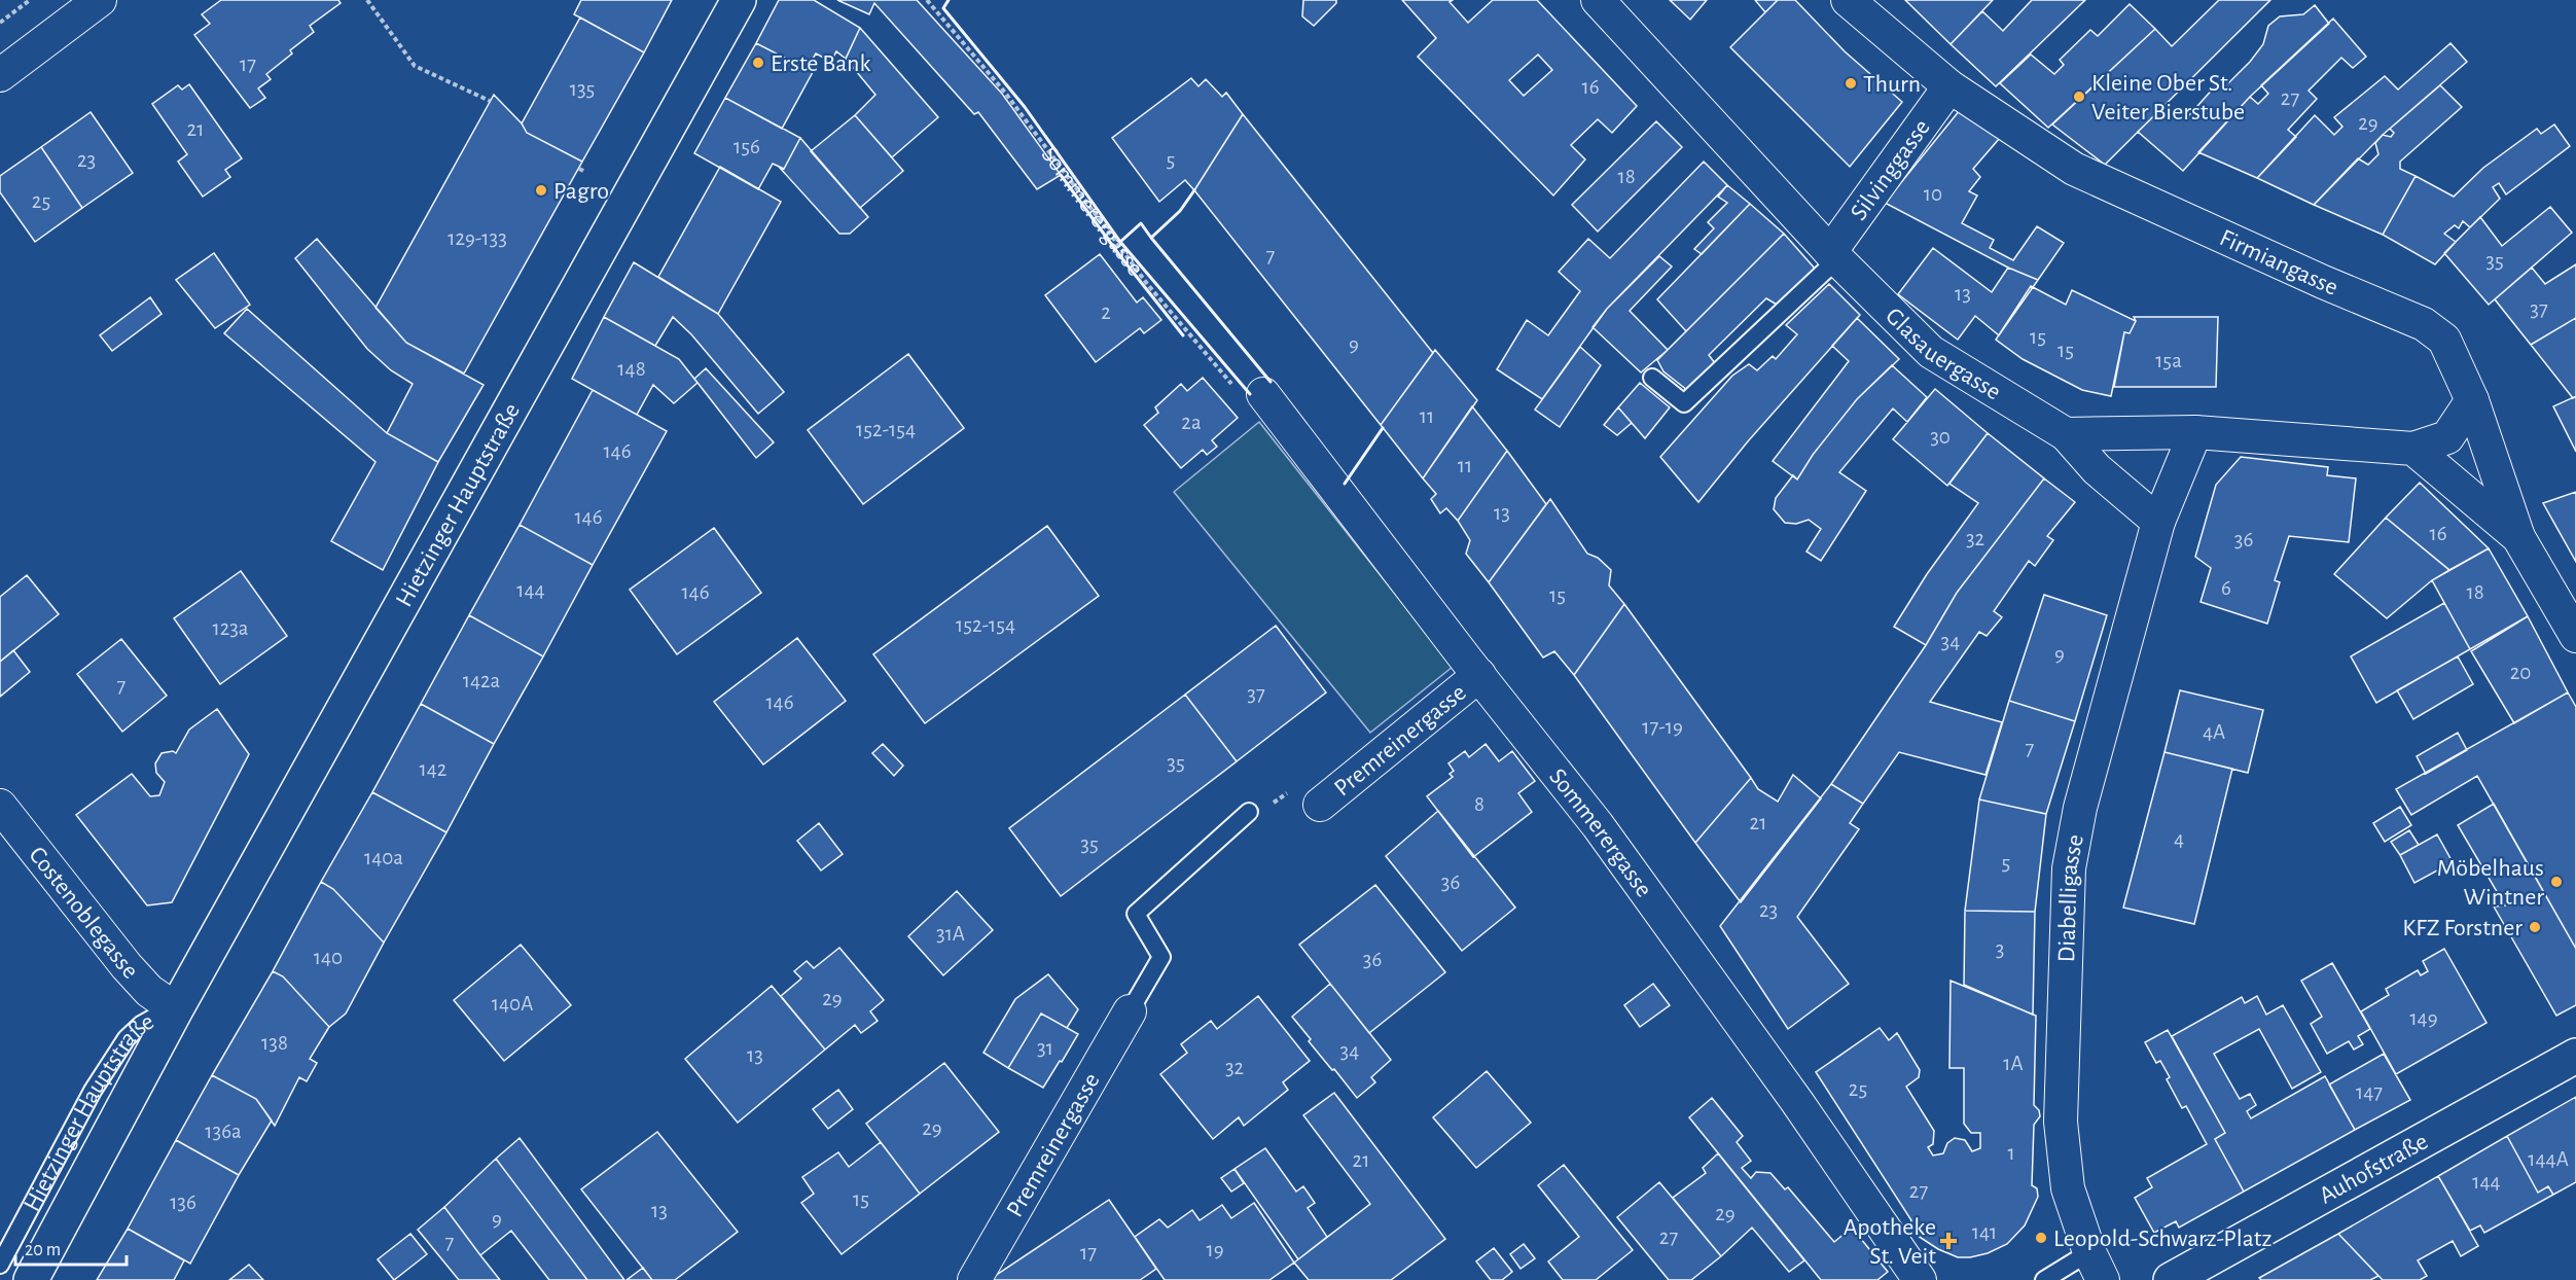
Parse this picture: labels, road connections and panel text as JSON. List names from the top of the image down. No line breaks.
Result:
{"streets":{"main road":["Hietzinger Hauptstraße","Auhofstraße"],"street":["Silvinggasse","Sommerergasse","Firmiangasse","Glasauergasse","Premreinergasse","Diabelligasse","Costenoblegasse"]},"crossings":[["Silvinggasse","Firmiangasse"],["Silvinggasse","Glasauergasse"],["Sommerergasse","Premreinergasse"],["Hietzinger Hauptstraße","Costenoblegasse"]],"places":{"other":["Erste Bank","Thurn","Kleine Ober St. Veiter Bierstube","Pagro","Möbelhaus Wintner","KFZ Forstner","Leopold-Schwarz-Platz"],"health":["Apotheke St. Veit"]},"house_numbers":["17","16","135","27","29","21","156","23","5","18","10","25","129-133","7","35","13","37","2","15","9","15","15a","148","11","2a","152-154","30","146","11","13","146","16","32","36","6","144","146","18","15","152-154","123a","34","9","20","142a","7","37","146","17-19","4A","7","35","142","8","21","4","35","140a","5","36","23","31A","3","140","36","29","140A","149","138","31","34","13","1A","32","25","147","29","136a","1","144A","21","144","27","15","136","13","29","9","141","27","7","19","17"],"scale_bar":"20 m"}
